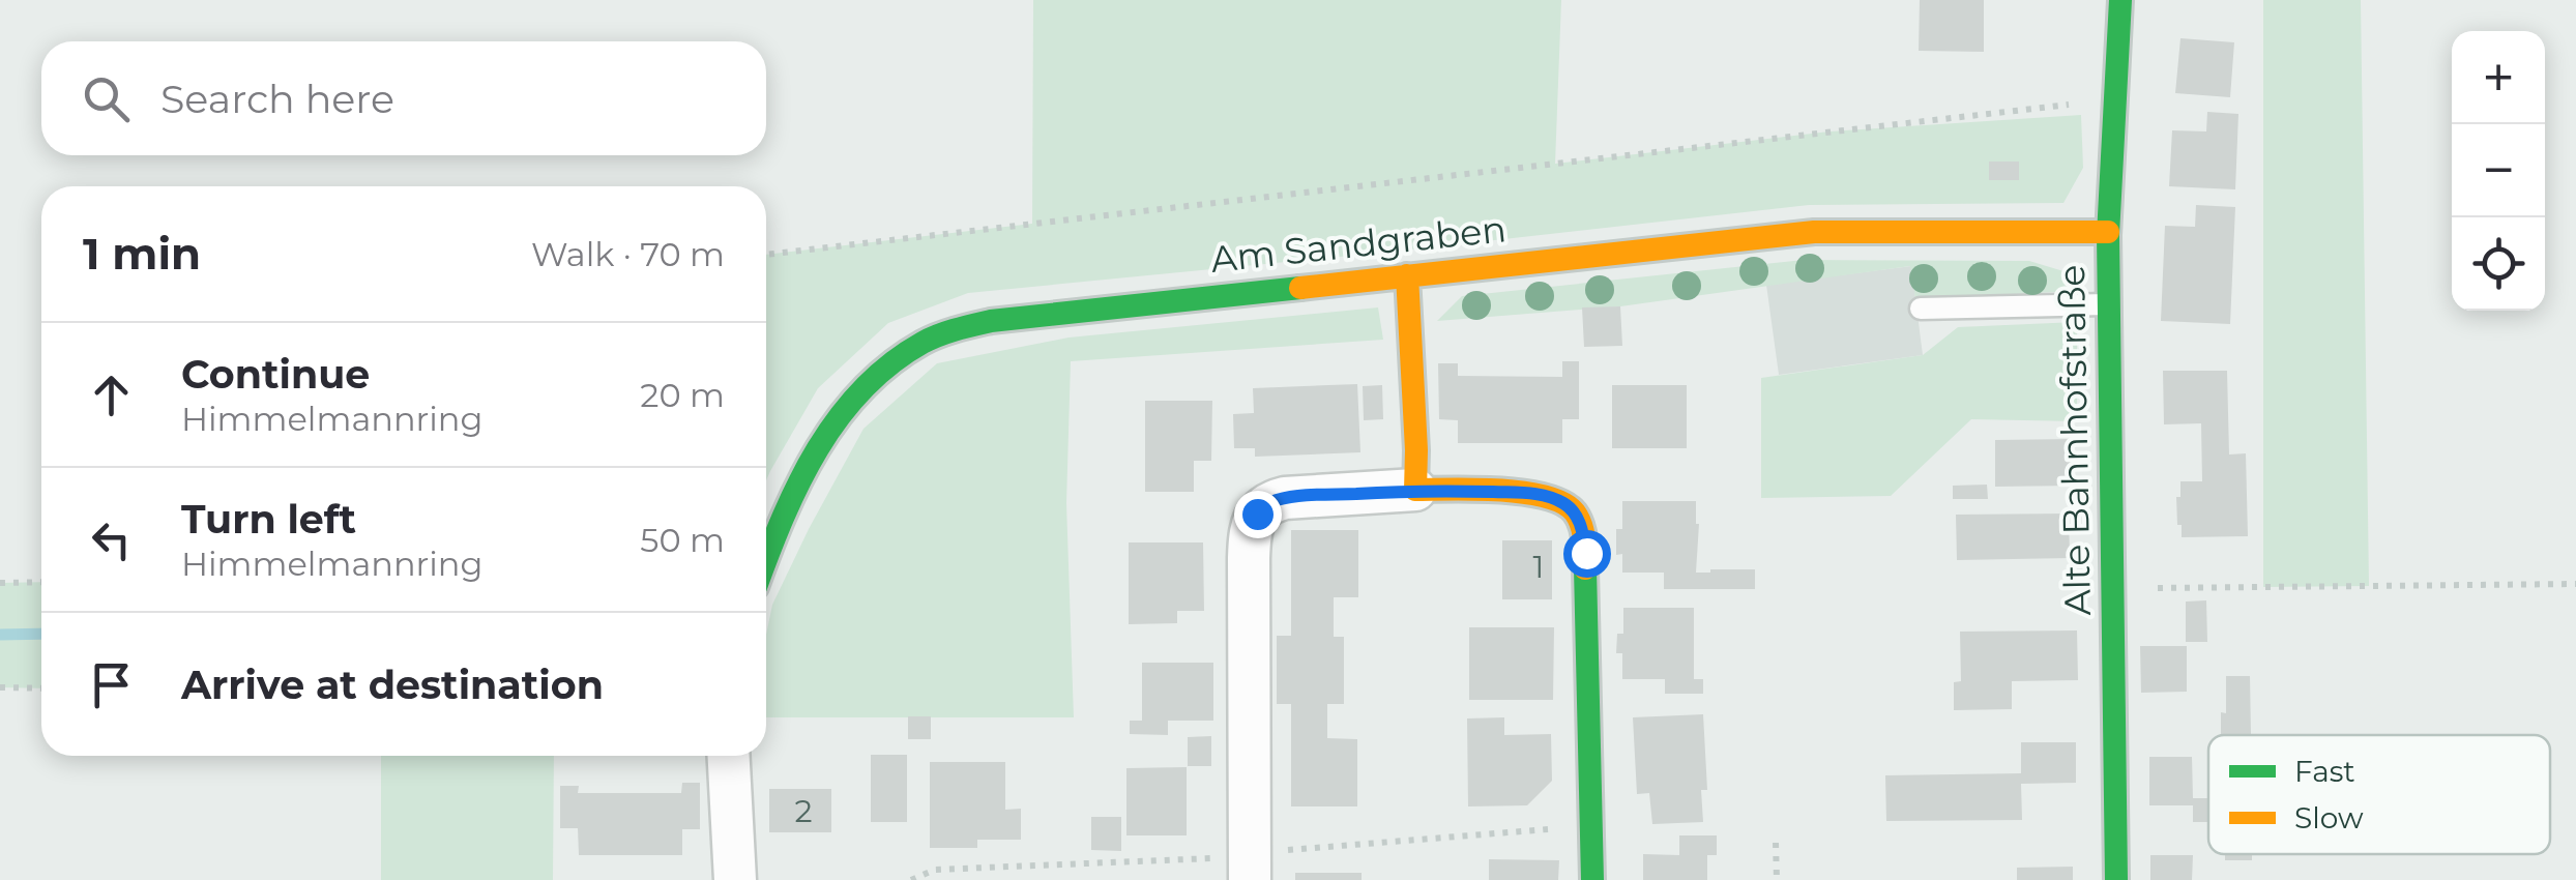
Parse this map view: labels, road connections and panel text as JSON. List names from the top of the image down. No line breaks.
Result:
{"streets":{"street":["Am Sandgraben","Alte Bahnhofstraße"]},"crossings":[["Am Sandgraben","Alte Bahnhofstraße"]],"house_numbers":["1","2"],"legend":["Fast","Slow"],"page":{"map_buttons":["+","−"],"search":"Search here","heading":["1 min","Walk · 70 m"],"list":[["Continue","Himmelmannring","20 m"],["Turn left","Himmelmannring","50 m"],"Arrive at destination"]}}
